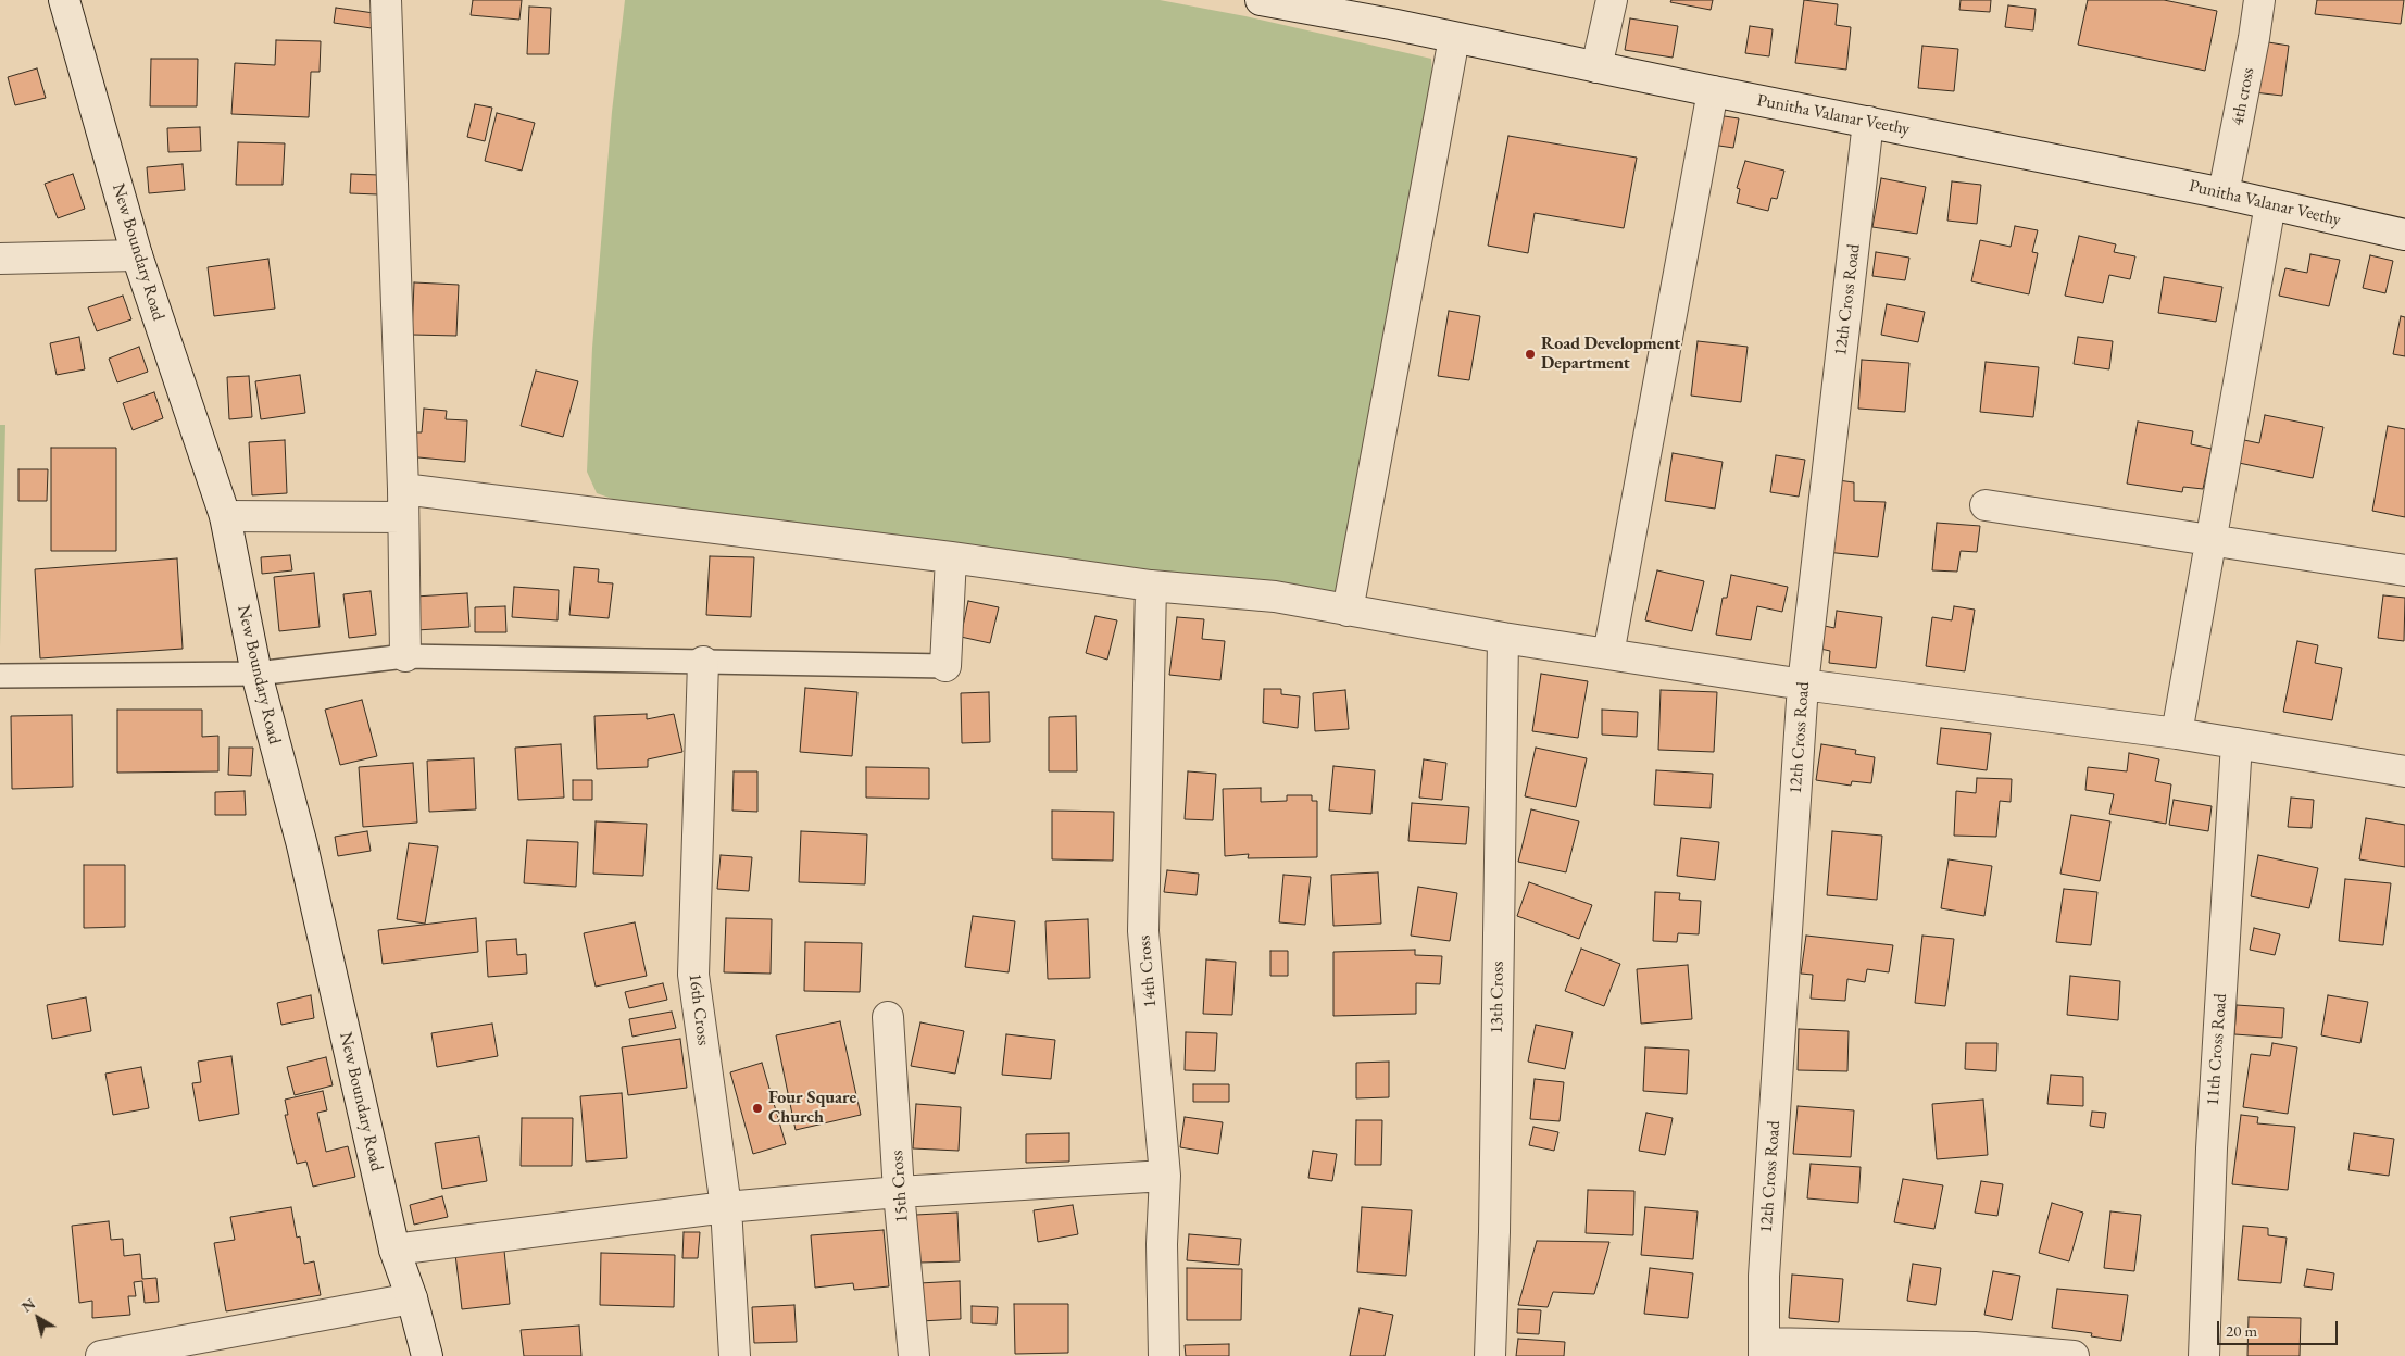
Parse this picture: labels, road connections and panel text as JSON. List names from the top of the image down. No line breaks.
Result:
{"streets":{"street":["4th cross","Punitha Valanar Veethy","New Boundary Road","12th Cross Road","14th Cross","13th Cross","16th Cross","11th Cross Road","15th Cross"]},"crossings":[["4th cross","Punitha Valanar Veethy"],["Punitha Valanar Veethy","12th Cross Road"]],"places":["Road Development Department","Four Square Church"],"scale_bar":"20 m","north":"top left"}
